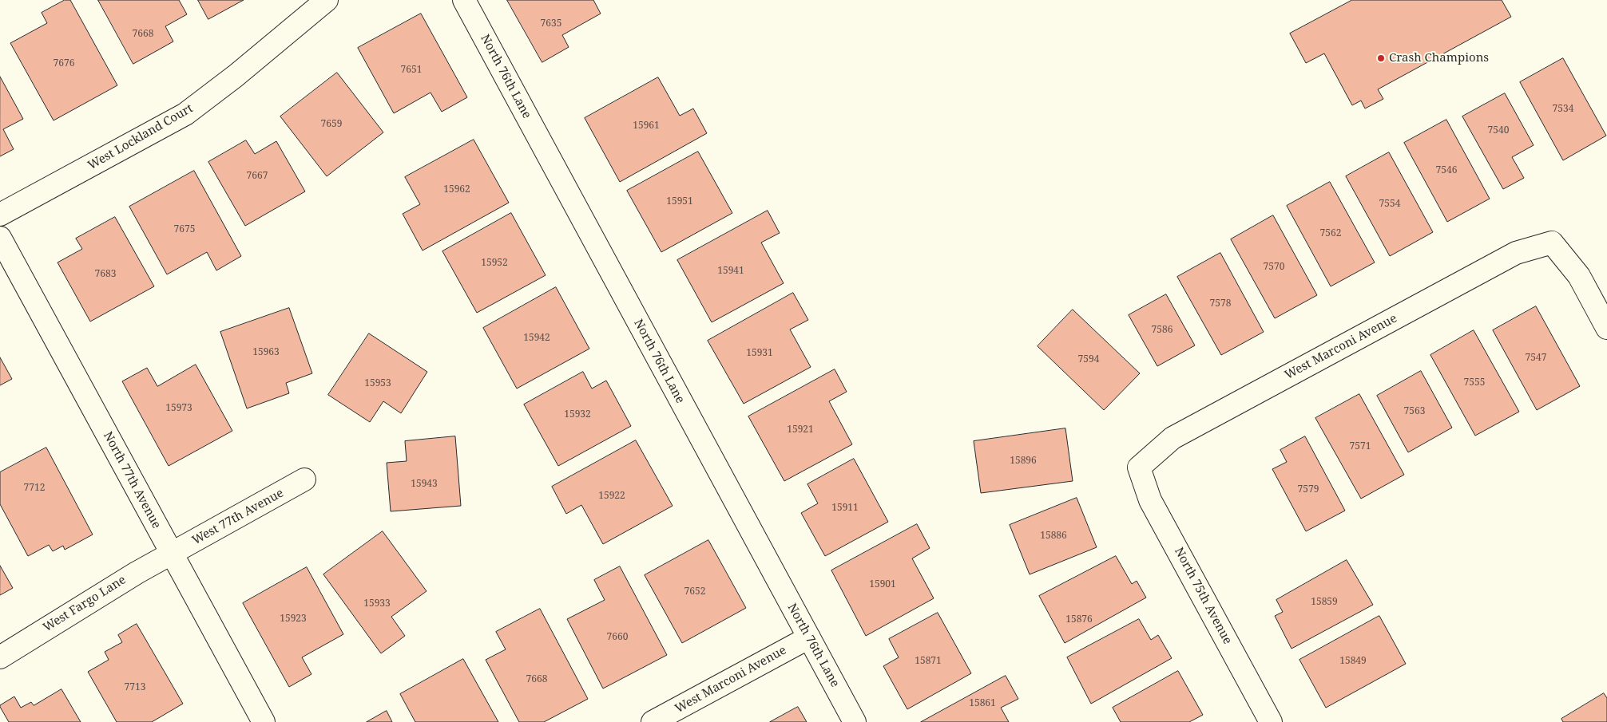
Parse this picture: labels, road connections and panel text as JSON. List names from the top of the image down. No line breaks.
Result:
{"streets":{"street":["North 76th Lane","West Lockland Court","West Marconi Avenue","North 77th Avenue","West 77th Avenue","North 75th Avenue","West Fargo Lane"]},"crossings":[["North 76th Lane","West Marconi Avenue"],["West Marconi Avenue","North 75th Avenue"],["North 77th Avenue","West 77th Avenue"],["North 77th Avenue","West Fargo Lane"],["West 77th Avenue","West Fargo Lane"]],"places":["Crash Champions"],"house_numbers":["7635","7668","7676","7651","7534","7659","15961","7540","7546","7667","15962","15951","7554","7675","7562","15952","7570","15941","7683","7578","7586","15942","15963","15931","7547","7594","7555","15953","15973","7563","15932","15921","7571","15896","15943","7712","7579","15922","15911","15886","15901","7652","15859","15933","15923","15876","7660","15871","15849","7668","7713","15861"]}
